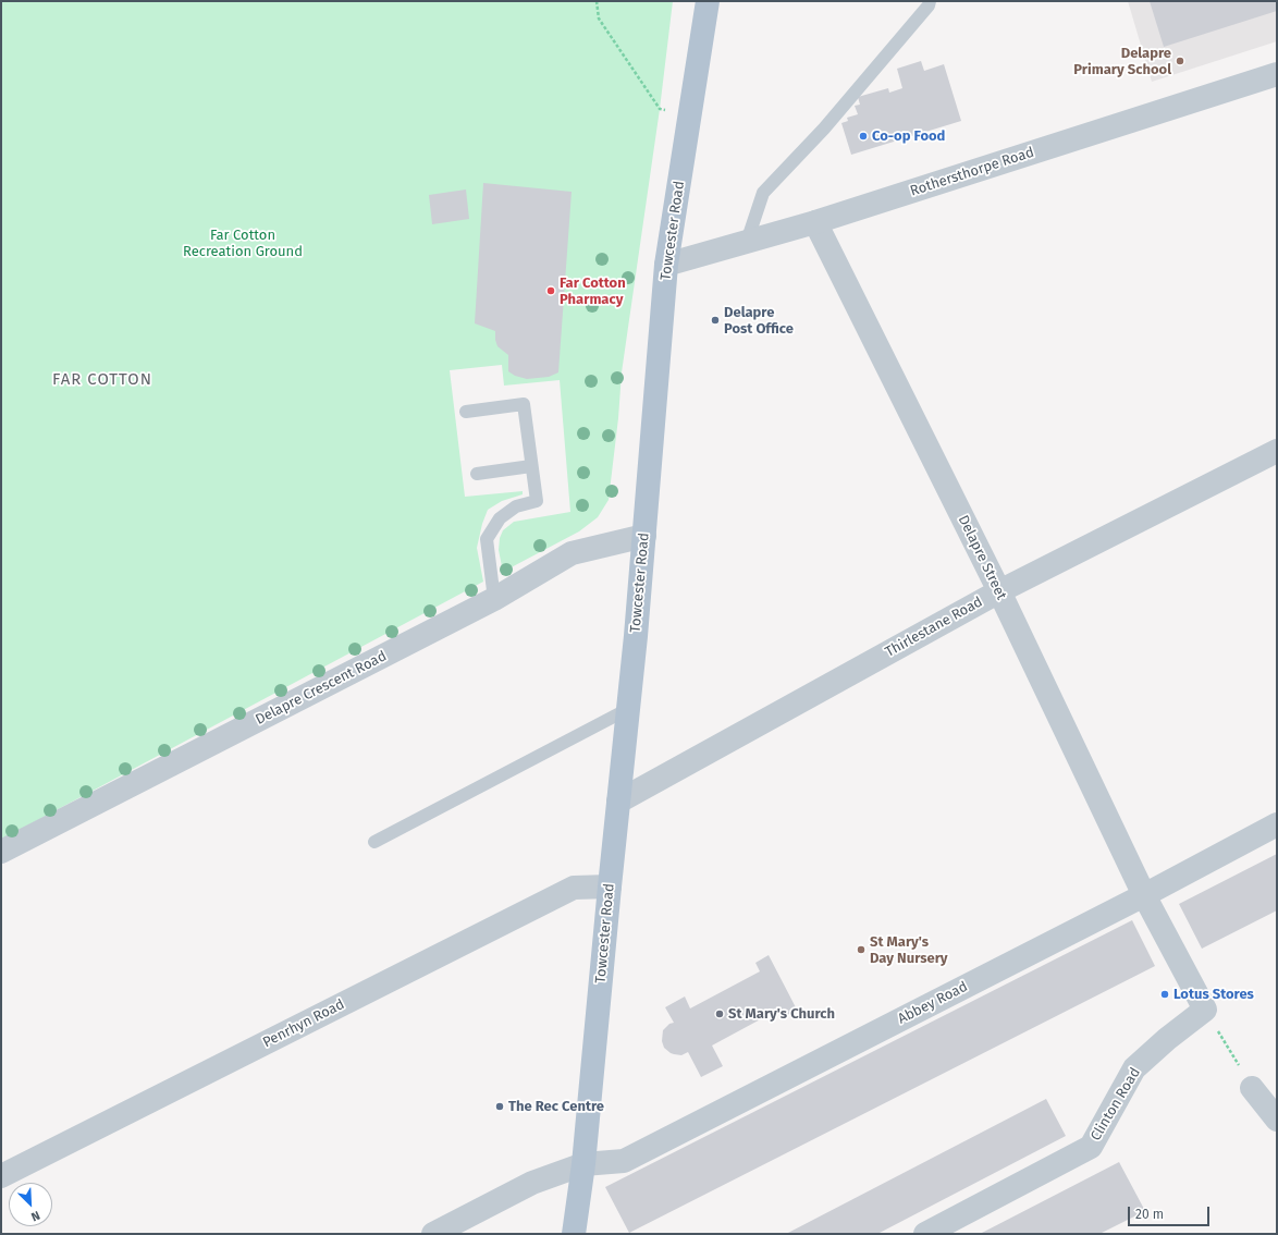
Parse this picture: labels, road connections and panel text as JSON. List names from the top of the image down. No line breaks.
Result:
{"streets":{"main road":["Towcester Road"],"street":["Rothersthorpe Road","Delapre Street","Thirlestane Road","Delapre Crescent Road","Abbey Road","Penrhyn Road","Clinton Road"]},"crossings":[["Rothersthorpe Road","Towcester Road"],["Rothersthorpe Road","Delapre Street"],["Towcester Road","Thirlestane Road"],["Towcester Road","Delapre Crescent Road"],["Towcester Road","Abbey Road"],["Towcester Road","Penrhyn Road"],["Delapre Street","Thirlestane Road"],["Delapre Street","Abbey Road"]],"districts":["FAR COTTON"],"parks":["Far Cotton Recreation Ground"],"places":["Delapre Primary School","Co-op Food","Far Cotton Pharmacy","Delapre Post Office","St Mary's Day Nursery","Lotus Stores","St Mary's Church","The Rec Centre"],"scale_bar":"20 m","north":"bottom right"}
